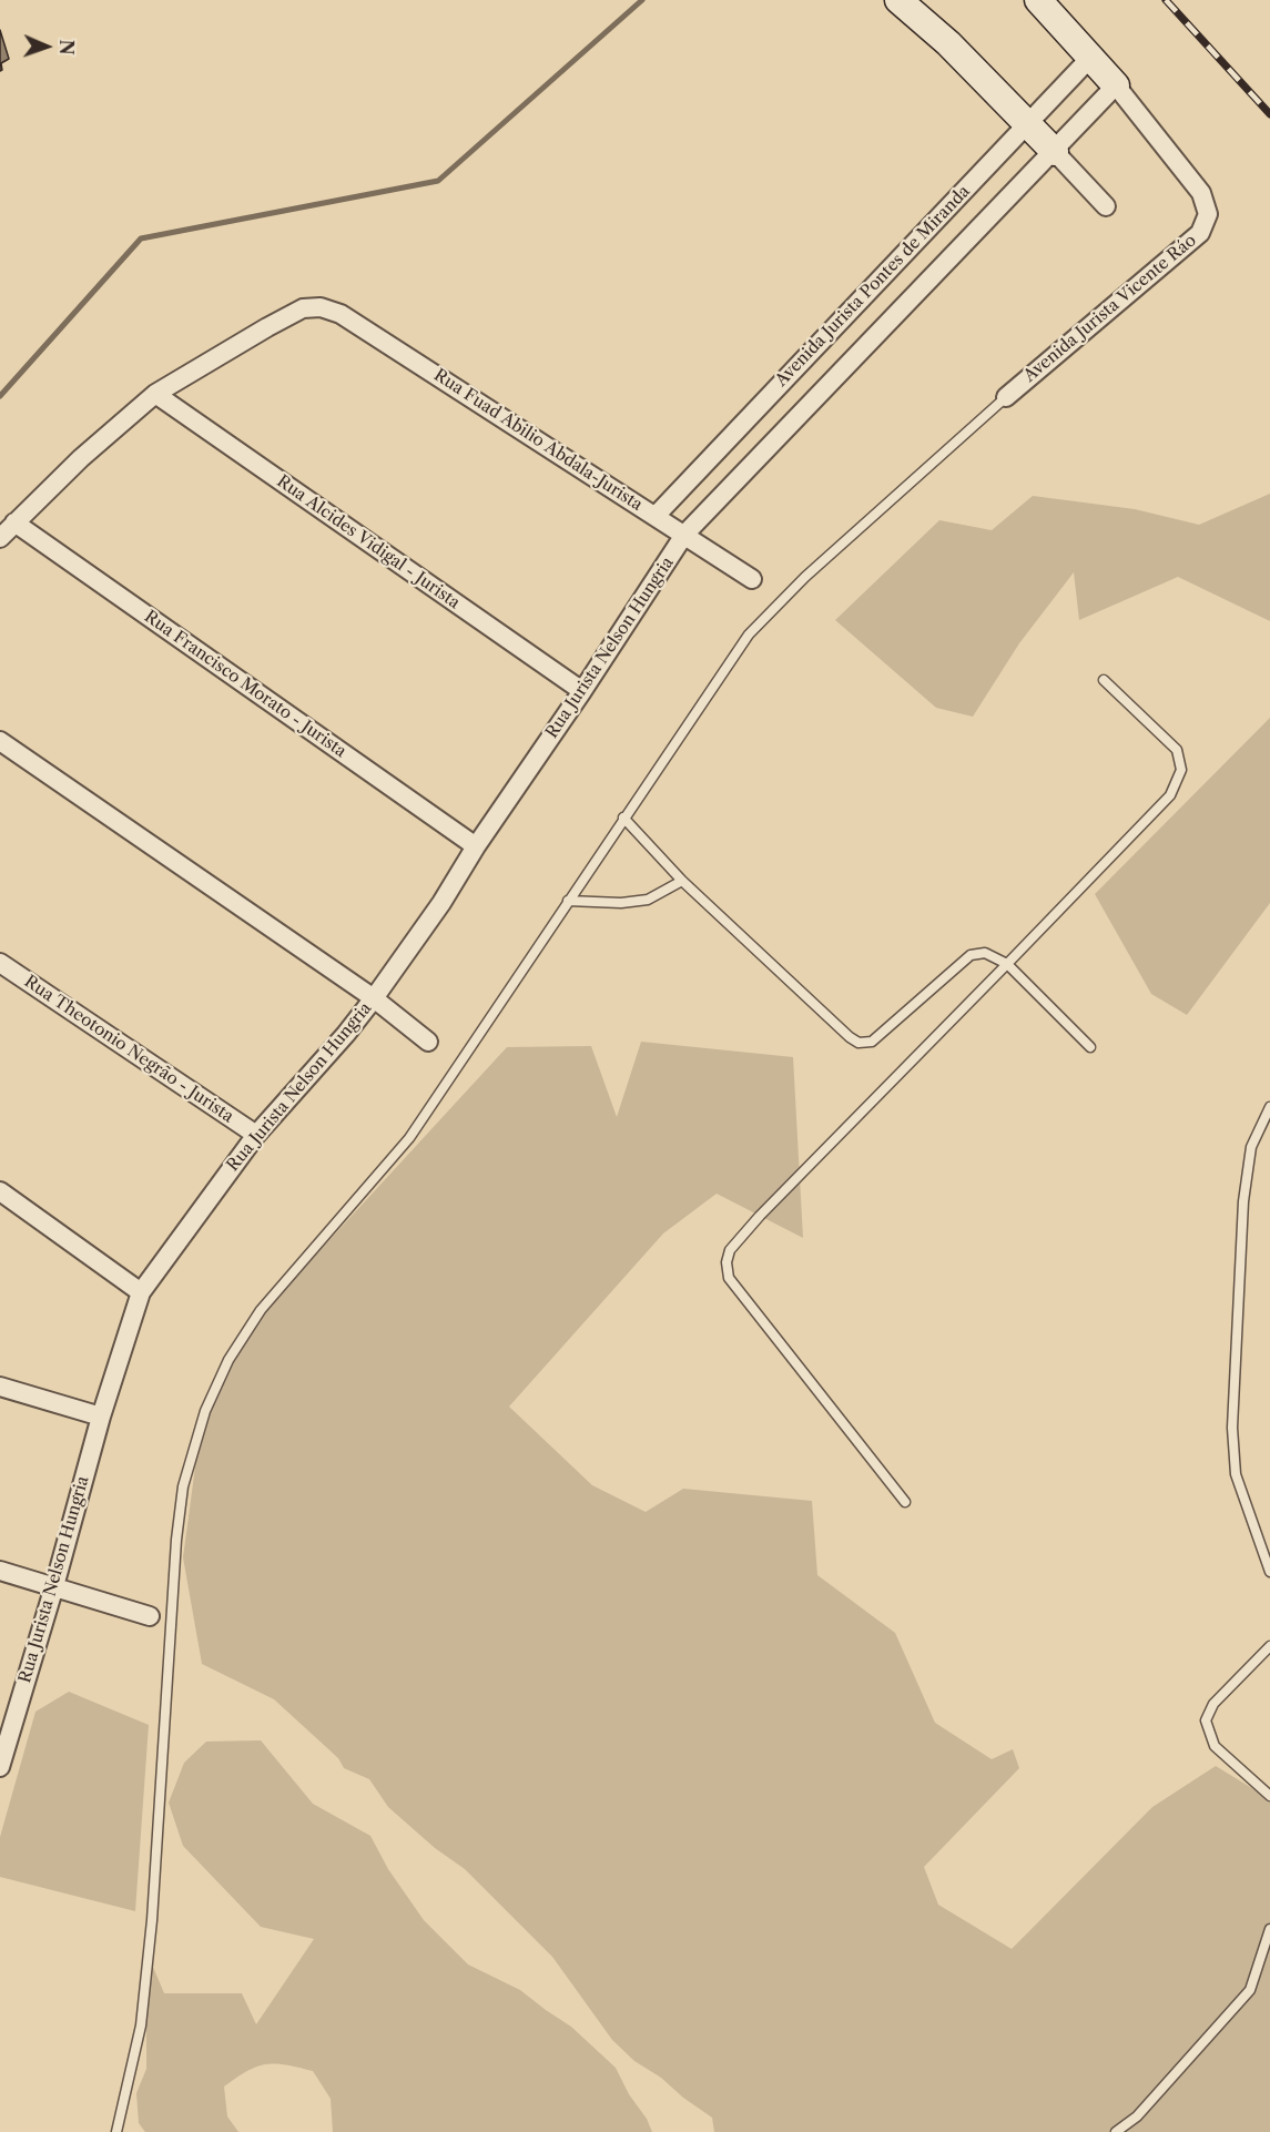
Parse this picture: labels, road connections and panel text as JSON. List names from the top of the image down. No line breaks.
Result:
{"streets":{"street":["Avenida Jurista Pontes de Miranda","Avenida Jurista Vicente Ráo","Rua Fuad Abilio Abdala-Jurista","Rua Alcides Vidigal - Jurista","Rua Jurista Nelson Hungria","Rua Francisco Morato - Jurista","Rua Theotonio Negrão - Jurista"]},"crossings":[["Avenida Jurista Pontes de Miranda","Rua Fuad Abilio Abdala-Jurista"],["Rua Fuad Abilio Abdala-Jurista","Rua Alcides Vidigal - Jurista"],["Rua Fuad Abilio Abdala-Jurista","Rua Jurista Nelson Hungria"],["Rua Alcides Vidigal - Jurista","Rua Jurista Nelson Hungria"],["Rua Jurista Nelson Hungria","Rua Francisco Morato - Jurista"],["Rua Jurista Nelson Hungria","Rua Theotonio Negrão - Jurista"]],"north":"right"}
